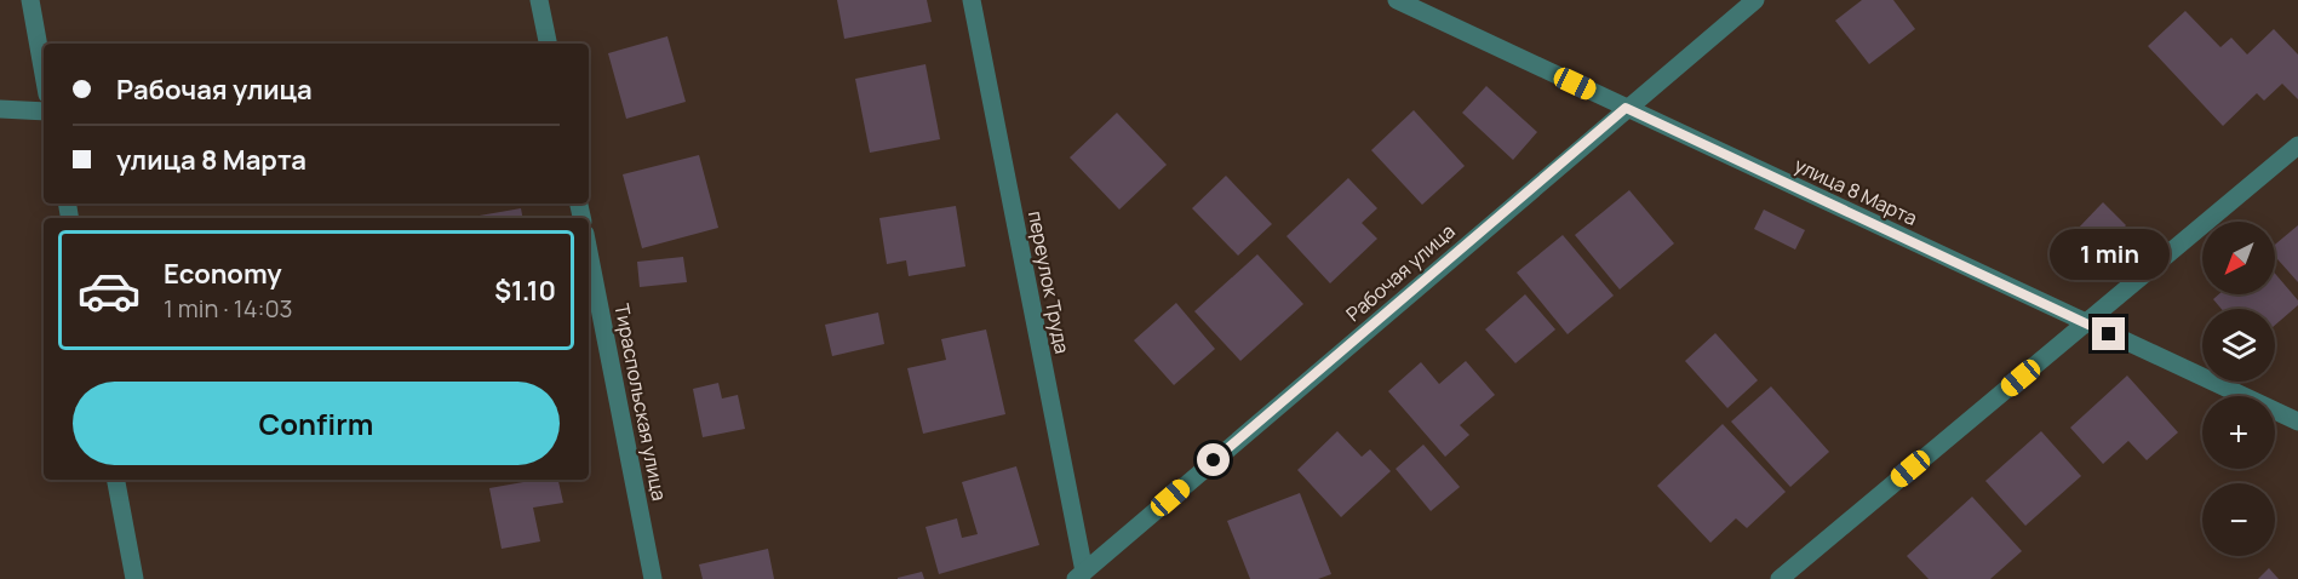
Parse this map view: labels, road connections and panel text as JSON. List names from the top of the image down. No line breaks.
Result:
{"streets":{"street":["улица 8 Марта","Рабочая улица","переулок Труда","Тираспольская улица"]},"crossings":[["улица 8 Марта","Рабочая улица"],["Рабочая улица","переулок Труда"]],"north":"bottom left","page":{"banner":["Рабочая улица","улица 8 Марта"],"map_buttons":["+","−"],"bubble":"1 min","list":[{"name":"Economy","note":"1 min · 14:03","value":"$1.10"}],"buttons":"Confirm"}}
